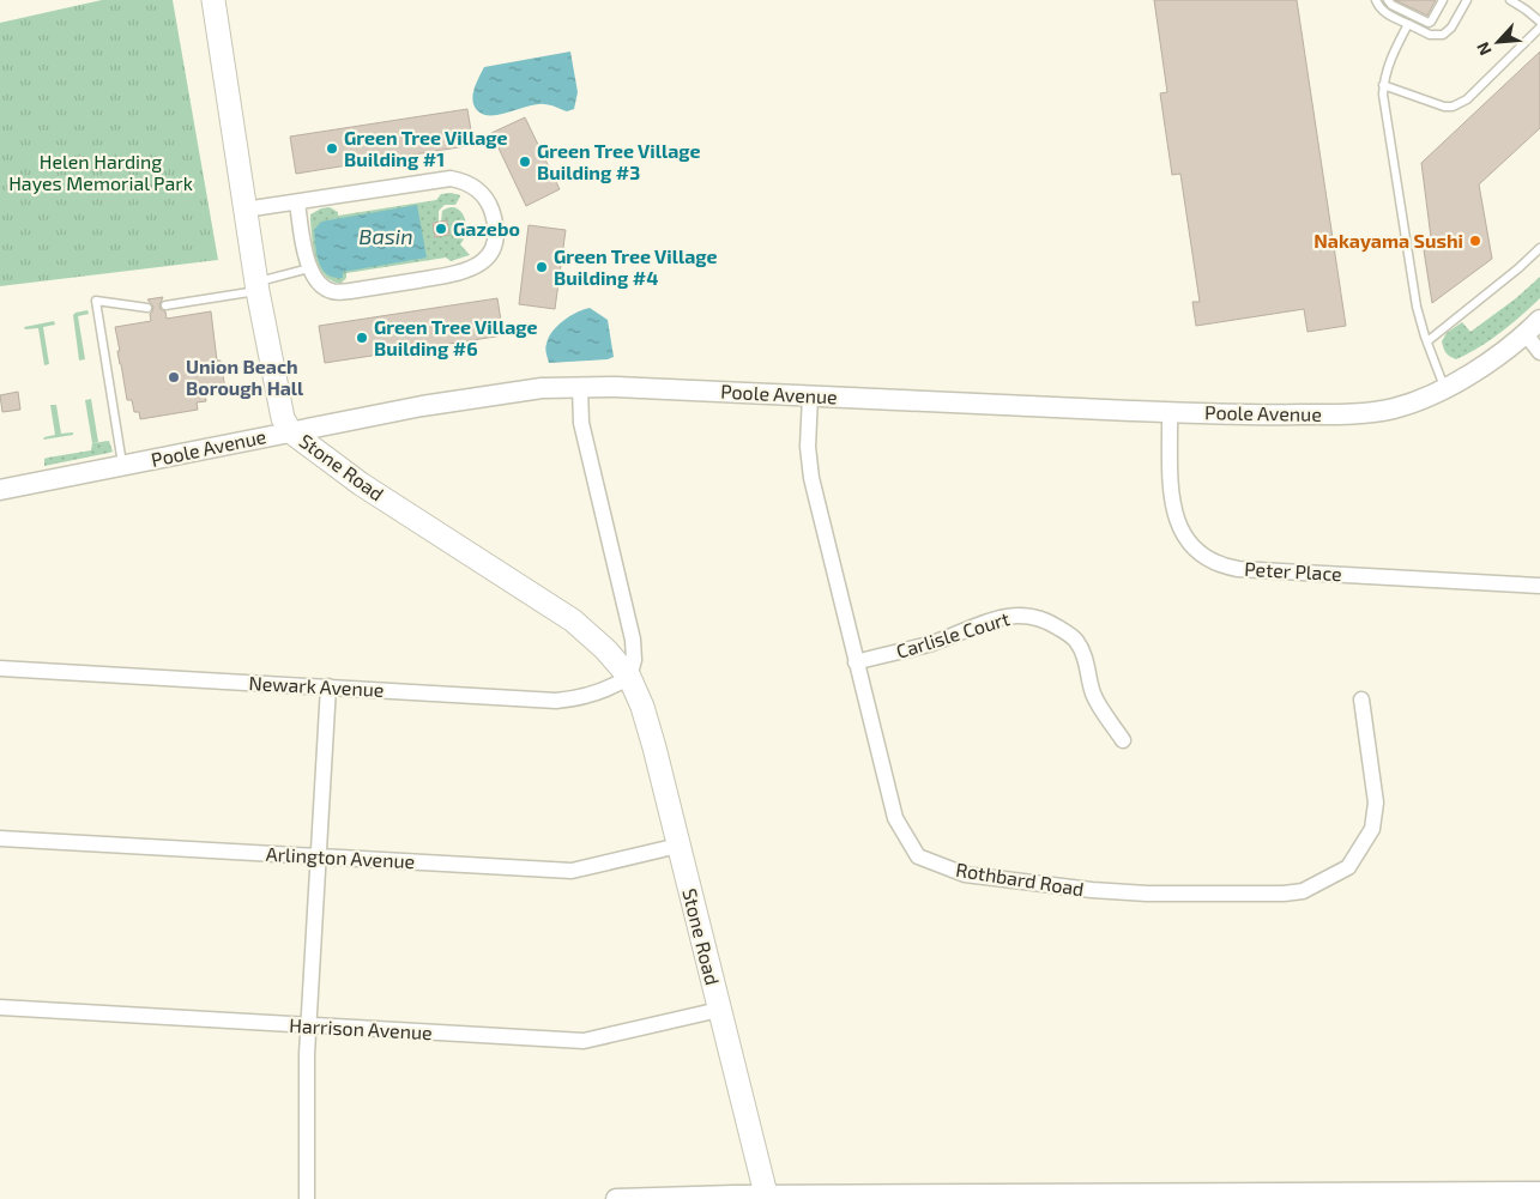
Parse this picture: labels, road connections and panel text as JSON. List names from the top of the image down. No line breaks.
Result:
{"streets":{"main road":["Stone Road"],"street":["Poole Avenue","Peter Place","Carlisle Court","Newark Avenue","Arlington Avenue","Rothbard Road","Harrison Avenue"]},"crossings":[["Poole Avenue","Stone Road"],["Poole Avenue","Peter Place"],["Poole Avenue","Rothbard Road"],["Stone Road","Newark Avenue"],["Stone Road","Arlington Avenue"],["Stone Road","Harrison Avenue"],["Carlisle Court","Rothbard Road"]],"water":["Basin"],"parks":["Helen Harding Hayes Memorial Park"],"places":["Green Tree Village Building #1","Green Tree Village Building #3","Gazebo","Nakayama Sushi","Green Tree Village Building #4","Green Tree Village Building #6","Union Beach Borough Hall"],"north":"bottom left"}
